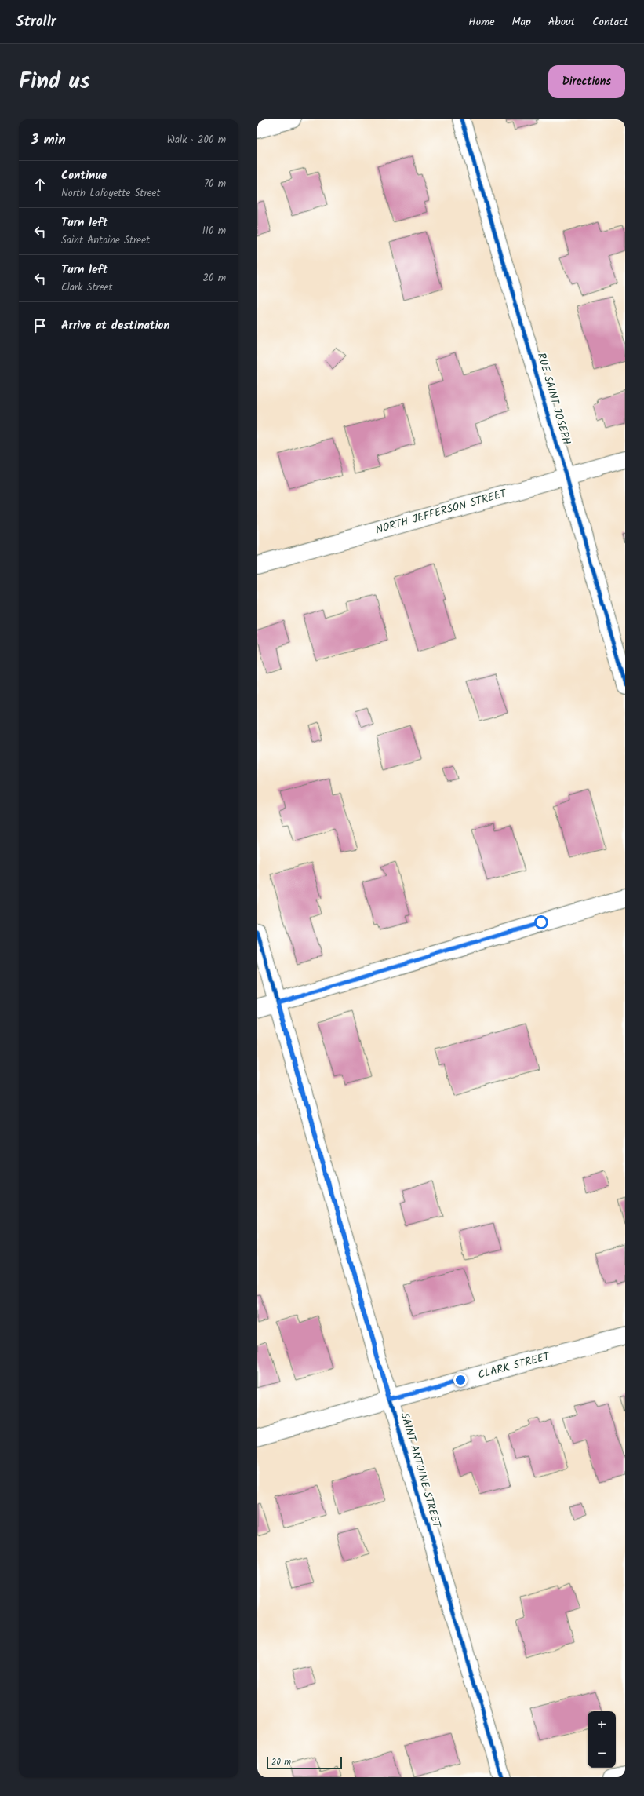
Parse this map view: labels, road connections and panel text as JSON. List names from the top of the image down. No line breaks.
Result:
{"streets":{"street":["RUE SAINT JOSEPH","NORTH JEFFERSON STREET","CLARK STREET","SAINT ANTOINE STREET"]},"crossings":[["RUE SAINT JOSEPH","NORTH JEFFERSON STREET"],["CLARK STREET","SAINT ANTOINE STREET"]],"scale_bar":"20 m","page":{"header":"Strollr","nav":["Home","Map","About","Contact"],"title":"Find us","buttons":"Directions","heading":["3 min","Walk · 200 m"],"list":[["Continue","North Lafayette Street","70 m"],["Turn left","Saint Antoine Street","110 m"],["Turn left","Clark Street","20 m"],"Arrive at destination"],"map_buttons":["+","−"],"scale":"20 m"}}
